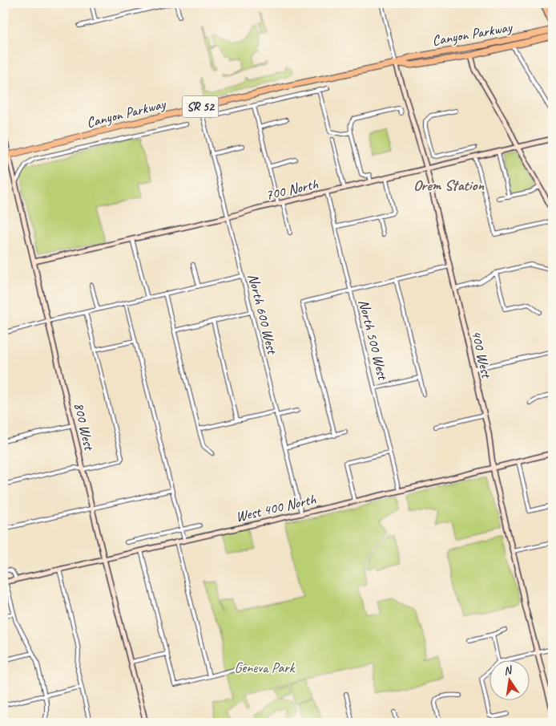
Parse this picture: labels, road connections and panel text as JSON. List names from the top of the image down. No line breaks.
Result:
{"streets":{"highway":["Canyon Parkway","SR 52"],"street":["700 North","North 600 West","North 500 West","400 West","800 West","West 400 North"]},"crossings":[["Canyon Parkway","North 600 West"],["Canyon Parkway","400 West"],["Canyon Parkway","800 West"],["700 North","North 600 West"],["700 North","North 500 West"],["700 North","400 West"],["700 North","800 West"],["North 600 West","West 400 North"],["North 500 West","West 400 North"],["400 West","West 400 North"],["800 West","West 400 North"]],"districts":["Orem Station"],"parks":["Geneva Park"],"north":"top"}
